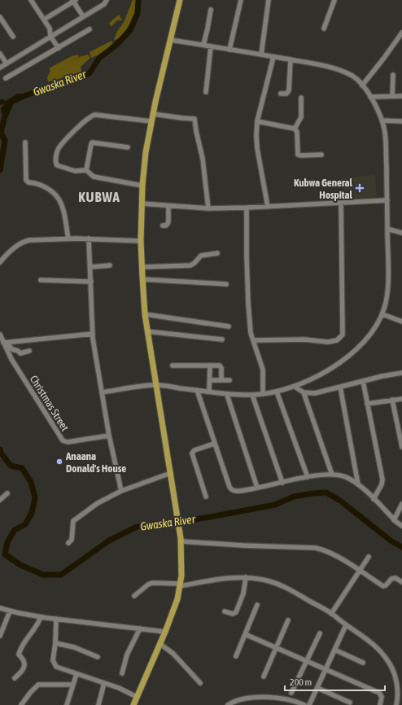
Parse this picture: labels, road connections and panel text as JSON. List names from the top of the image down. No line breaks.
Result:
{"streets":{"street":["Christmas Street"]},"districts":["KUBWA"],"water":["Gwaska River"],"places":{"health":["Kubwa General Hospital"],"other":["Anaana Donald's House"]},"scale_bar":"200 m"}
